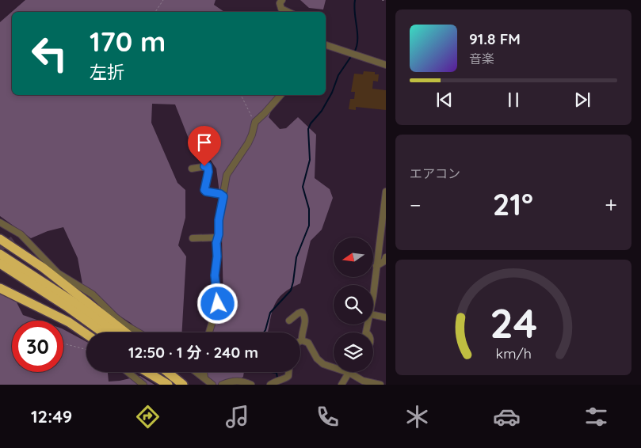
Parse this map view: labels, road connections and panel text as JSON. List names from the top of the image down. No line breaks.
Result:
{"north":"left","page":{"turn":["170 m","左折"],"song":["91.8 FM","音楽"],"tile":"エアコン","heat":["−","21°","+"],"limit":"30","trip":"12:50 · 1 分 · 240 m","tabs":"12:49","gauge":["24","km/h"]}}
